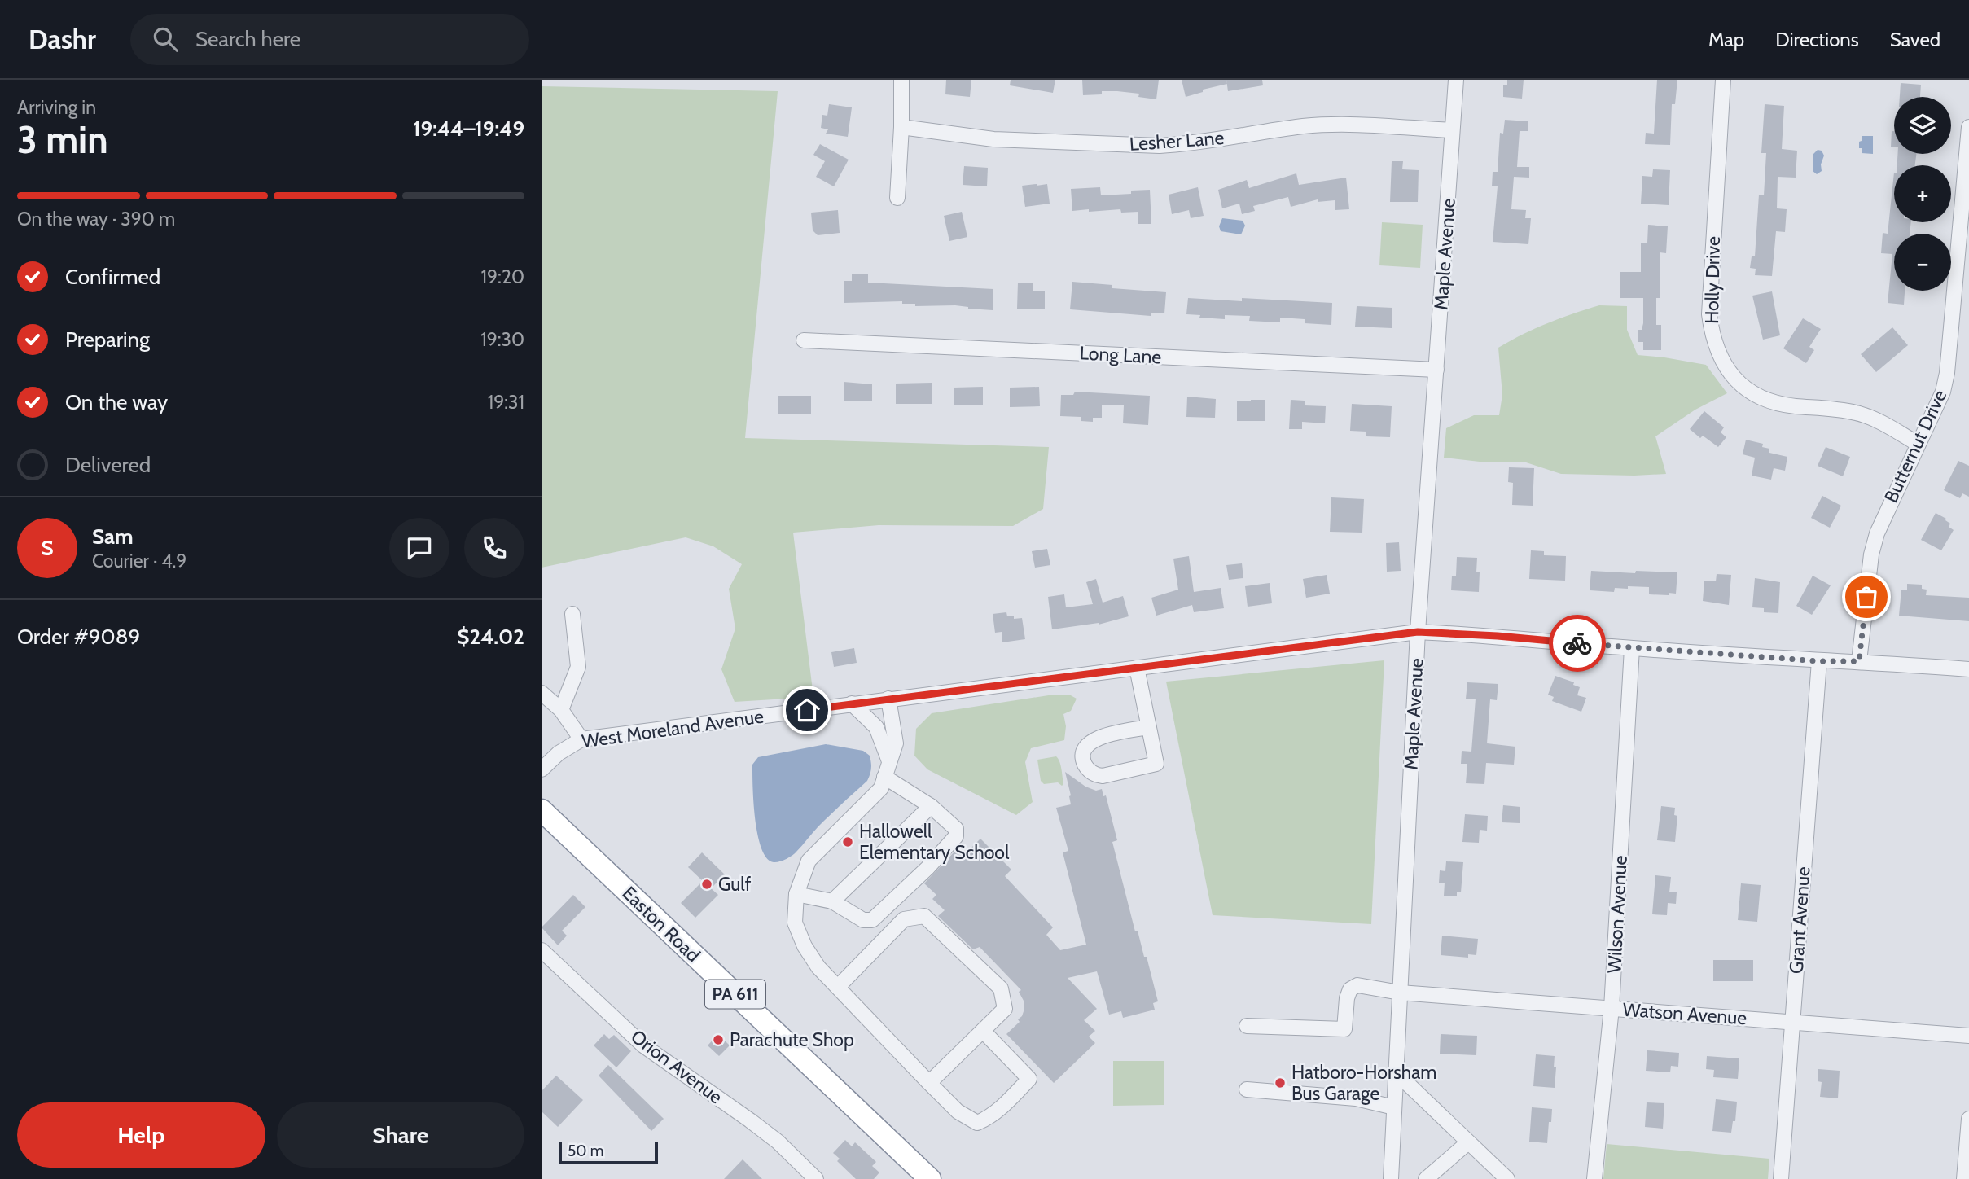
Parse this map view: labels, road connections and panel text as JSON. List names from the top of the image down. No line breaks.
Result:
{"streets":{"highway":["Easton Road","PA 611"],"street":["Lesher Lane","Maple Avenue","Holly Drive","Long Lane","Butternut Drive","West Moreland Avenue","Wilson Avenue","Grant Avenue","Watson Avenue","Orion Avenue"]},"crossings":[["Lesher Lane","Maple Avenue"],["Maple Avenue","Long Lane"],["Maple Avenue","West Moreland Avenue"],["Maple Avenue","Watson Avenue"],["Holly Drive","Butternut Drive"],["Butternut Drive","West Moreland Avenue"],["West Moreland Avenue","Wilson Avenue"],["West Moreland Avenue","Grant Avenue"],["Wilson Avenue","Watson Avenue"],["Grant Avenue","Watson Avenue"]],"places":["Hallowell Elementary School","Gulf","Parachute Shop","Hatboro-Horsham Bus Garage"],"scale_bar":"50 m","page":{"header":"Dashr","search":"Search here","nav":["Map","Directions","Saved"],"heading":["3 min","Arriving in","19:44–19:49"],"panel":["Sam","Courier · 4.9","Order #9089","$24.02"],"map_buttons":["+","−"],"bar":"On the way · 390 m","list":[["Confirmed","19:20"],["Preparing","19:30"],["On the way","19:31"],"Delivered"],"round":"S","buttons":["Help","Share"],"scale":"50 m"}}
